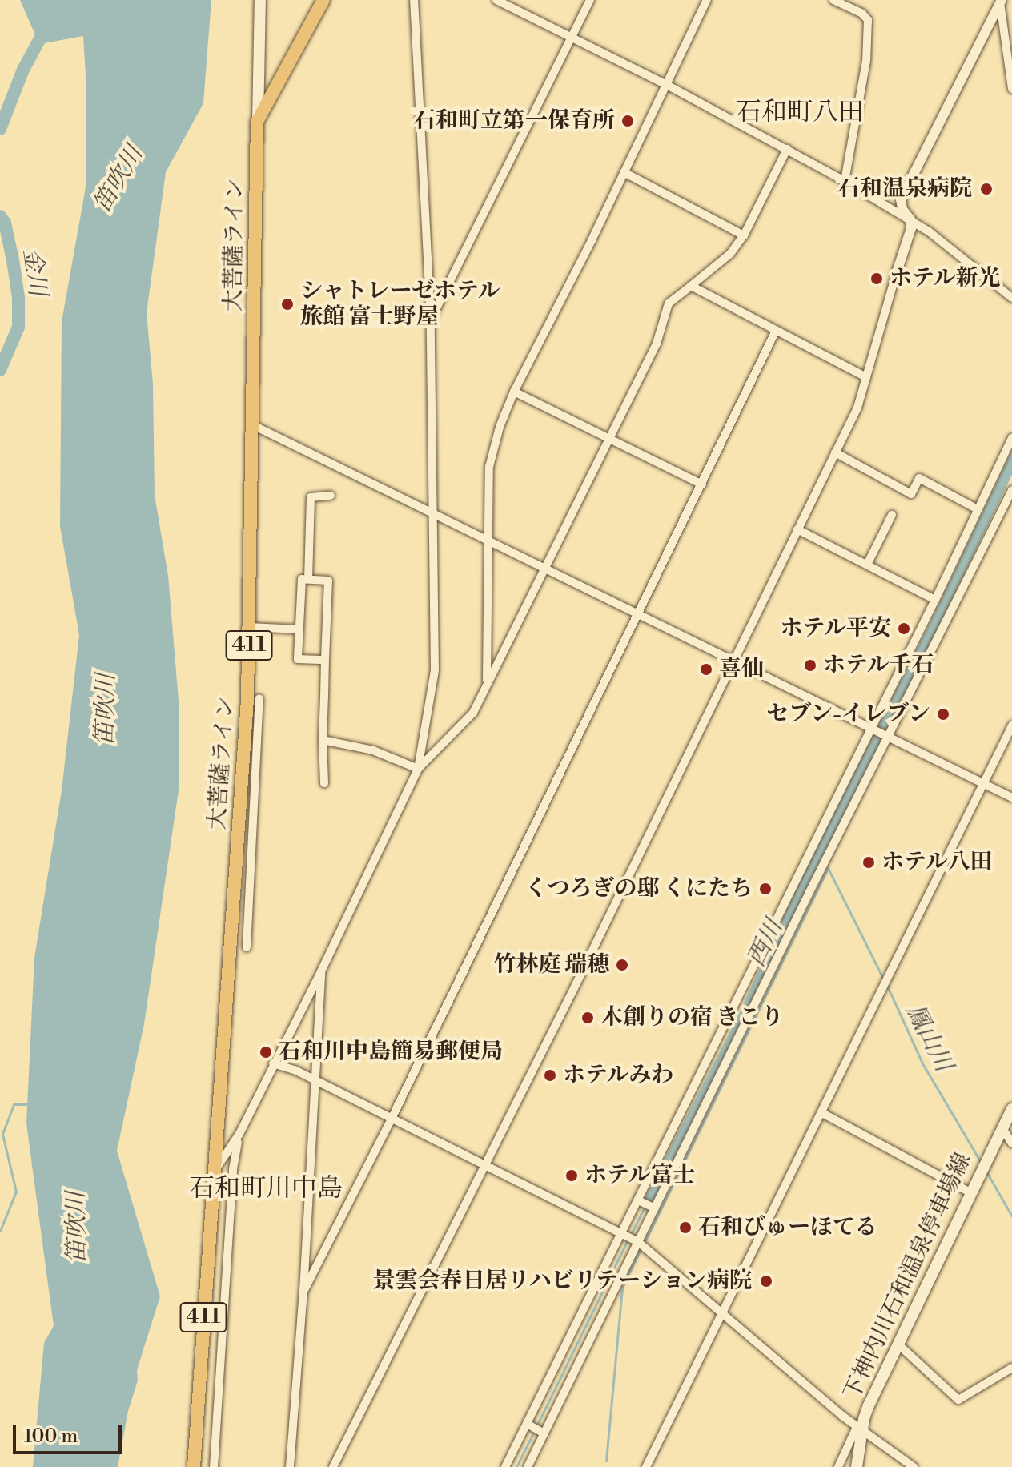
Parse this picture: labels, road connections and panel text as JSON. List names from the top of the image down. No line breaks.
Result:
{"streets":{"highway":["大菩薩ライン","411"],"main road":["下神内川石和温泉停車場線"]},"districts":["石和町八田","石和町川中島"],"water":["笛吹川","金川","西川","鳳山川"],"places":["石和町立第一保育所","石和温泉病院","ホテル新光","シャトレーゼホテル 旅館 富士野屋","ホテル平安","ホテル千石","喜仙","セブン-イレブン","ホテル八田","くつろぎの邸 くにたち","竹林庭 瑞穂","木創りの宿 きこり","石和川中島簡易郵便局","ホテルみわ","ホテル富士","石和びゅーほてる","景雲会春日居リハビリテーション病院"],"scale_bar":"100 m"}
